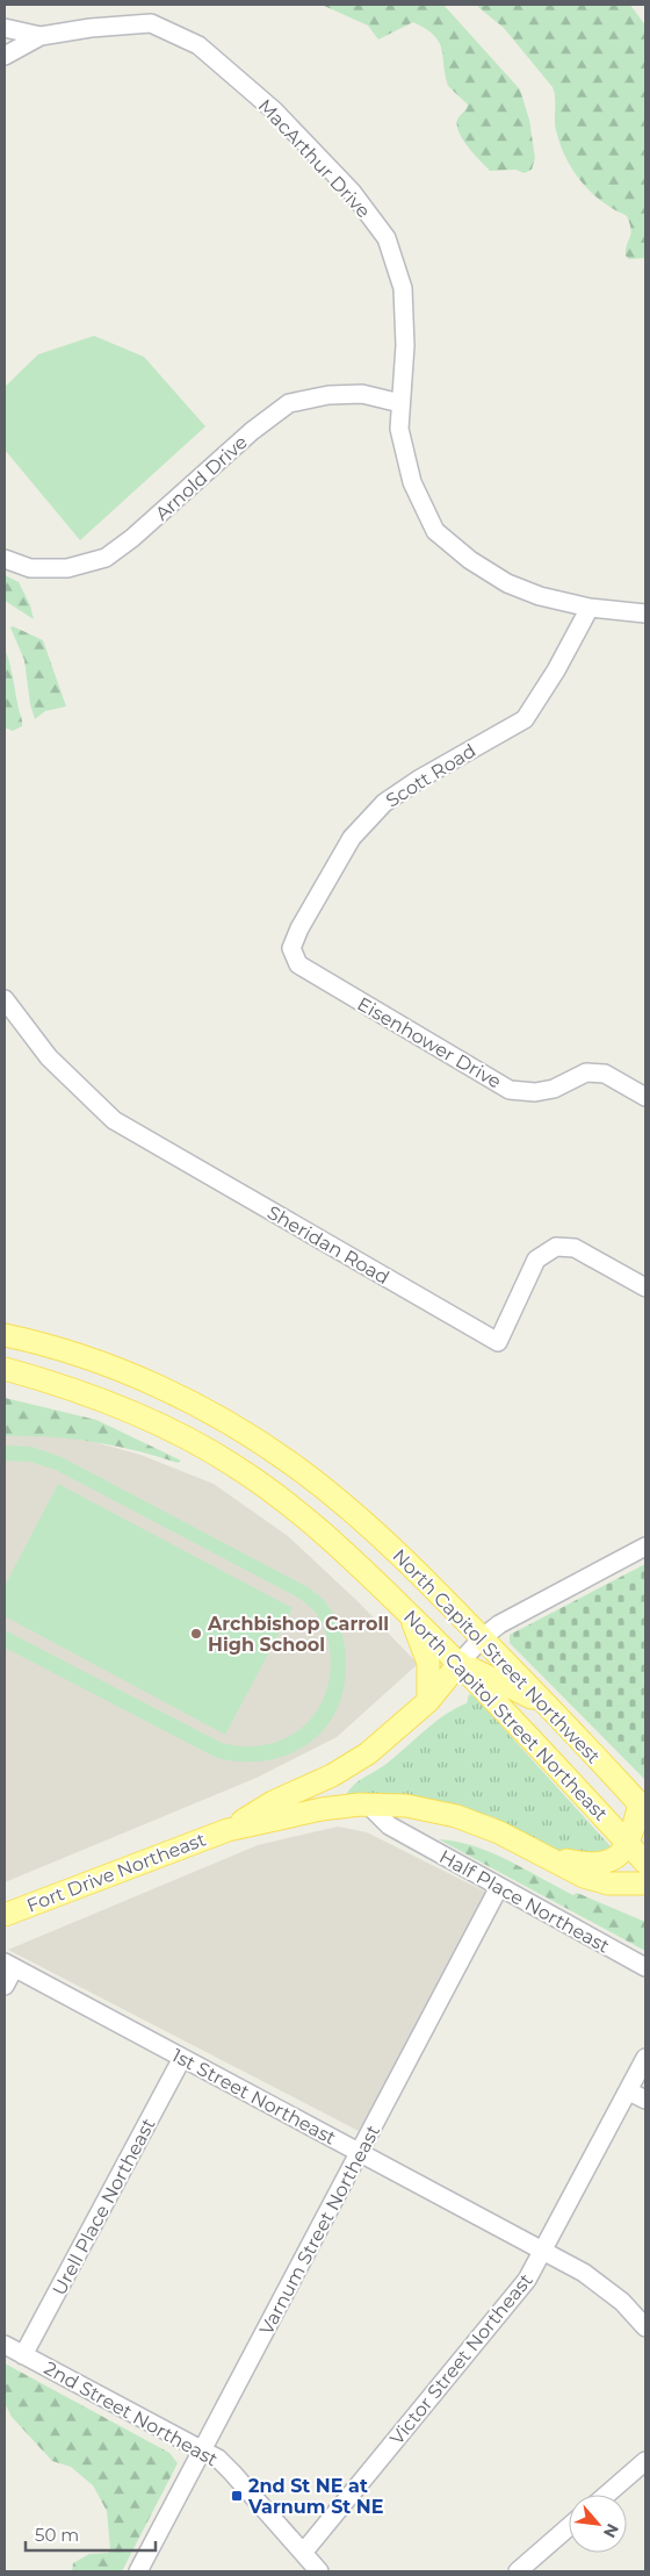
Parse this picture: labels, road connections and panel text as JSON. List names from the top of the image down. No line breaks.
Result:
{"streets":{"main road":["North Capitol Street Northwest","North Capitol Street Northeast","Fort Drive Northeast"],"street":["MacArthur Drive","Arnold Drive","Scott Road","Eisenhower Drive","Sheridan Road","Half Place Northeast","1st Street Northeast","Urell Place Northeast","Varnum Street Northeast","Victor Street Northeast","2nd Street Northeast"]},"crossings":[["MacArthur Drive","Arnold Drive"],["MacArthur Drive","Scott Road"],["Scott Road","Eisenhower Drive"],["North Capitol Street Northeast","Fort Drive Northeast"],["Fort Drive Northeast","Half Place Northeast"],["Half Place Northeast","Varnum Street Northeast"],["1st Street Northeast","Urell Place Northeast"],["1st Street Northeast","Varnum Street Northeast"],["1st Street Northeast","Victor Street Northeast"],["Urell Place Northeast","2nd Street Northeast"],["Varnum Street Northeast","2nd Street Northeast"],["Victor Street Northeast","2nd Street Northeast"]],"places":{"other":["Archbishop Carroll High School"],"transit":["2nd St NE at Varnum St NE"]},"scale_bar":"50 m","north":"bottom right"}
